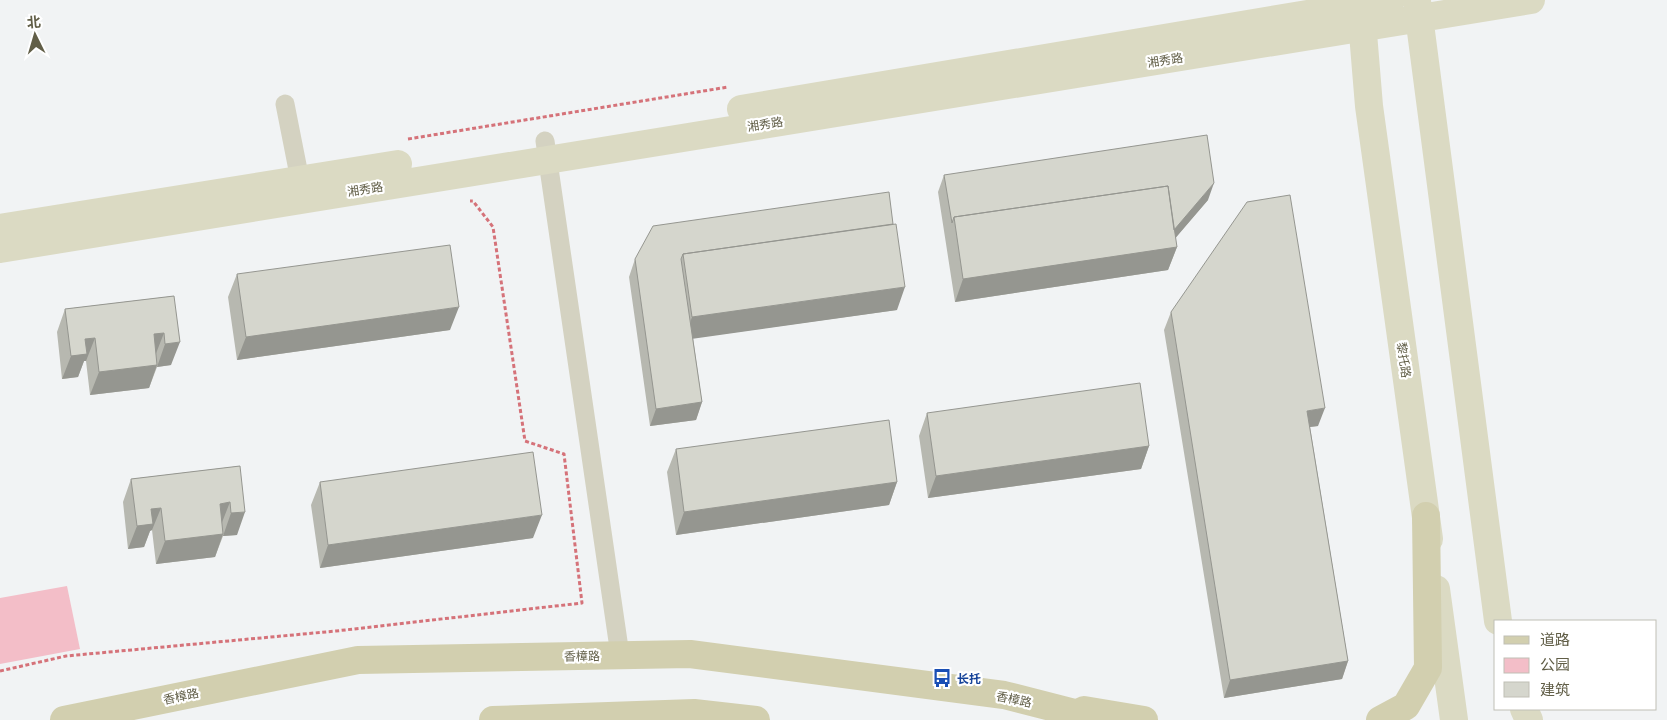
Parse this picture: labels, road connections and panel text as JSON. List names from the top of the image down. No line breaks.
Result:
{"streets":{"main road":["香樟路"],"street":["湘秀路","黎托路"]},"crossings":[["湘秀路","黎托路"]],"places":{"bus stop":["长托"]},"legend":["道路","公园","建筑"],"north":"top"}
